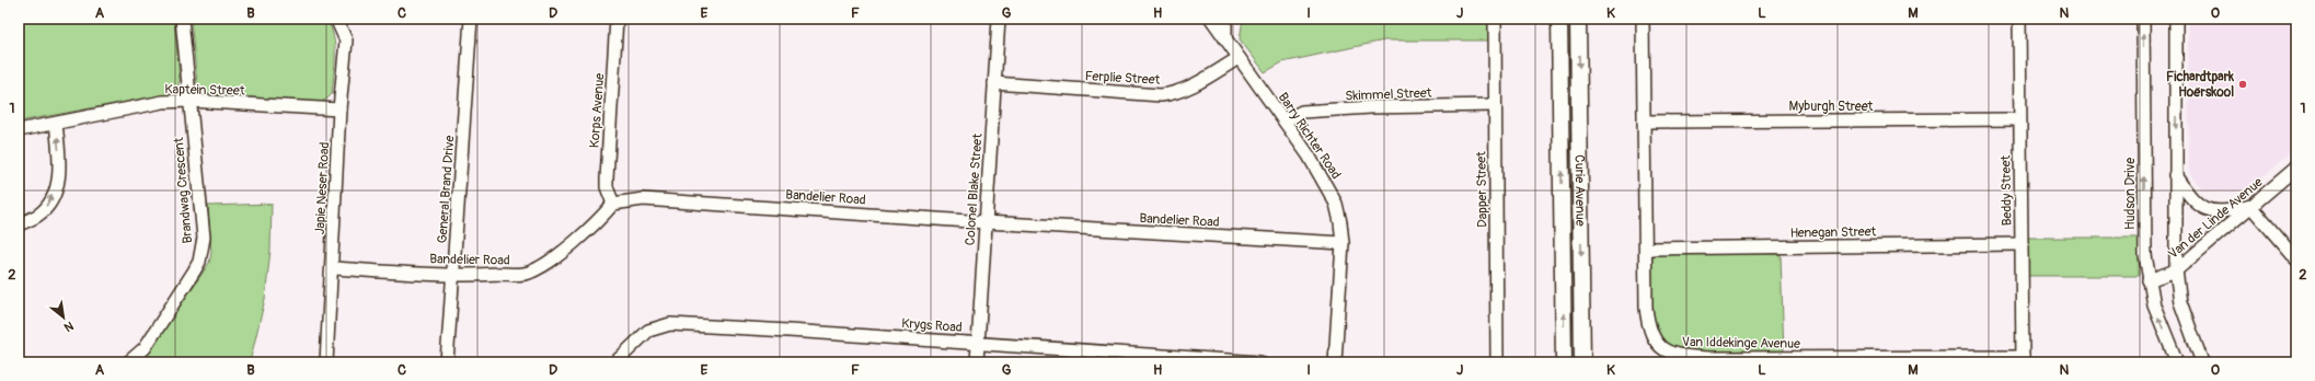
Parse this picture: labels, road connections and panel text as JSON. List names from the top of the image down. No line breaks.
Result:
{"streets":{"main road":["Curie Avenue"],"street":["Ferplie Street","Kaptein Street","Skimmel Street","Myburgh Street","Korps Avenue","Barry Richter Road","Japie Neser Road","General Brand Drive","Colonel Blake Street","Dapper Street","Brandwag Crescent","Beddy Street","Hudson Drive","Bandelier Road","Van der Linde Avenue","Henegan Street","Krygs Road","Van Iddekinge Avenue"]},"crossings":[["Ferplie Street","Barry Richter Road"],["Ferplie Street","Colonel Blake Street"],["Kaptein Street","Japie Neser Road"],["Kaptein Street","Brandwag Crescent"],["Skimmel Street","Barry Richter Road"],["Skimmel Street","Dapper Street"],["Myburgh Street","Beddy Street"],["Myburgh Street","Van Iddekinge Avenue"],["Korps Avenue","Bandelier Road"],["Barry Richter Road","Bandelier Road"],["Japie Neser Road","Bandelier Road"],["General Brand Drive","Bandelier Road"],["Colonel Blake Street","Bandelier Road"],["Colonel Blake Street","Krygs Road"],["Beddy Street","Henegan Street"],["Beddy Street","Van Iddekinge Avenue"],["Hudson Drive","Van der Linde Avenue"],["Henegan Street","Van Iddekinge Avenue"]],"places":["Fichardtpark Hoërskool"],"north":"bottom right","grid":{"columns":["A","B","C","D","E","F","G","H","I","J","K","L","M","N","O"],"rows":["1","2"]}}
